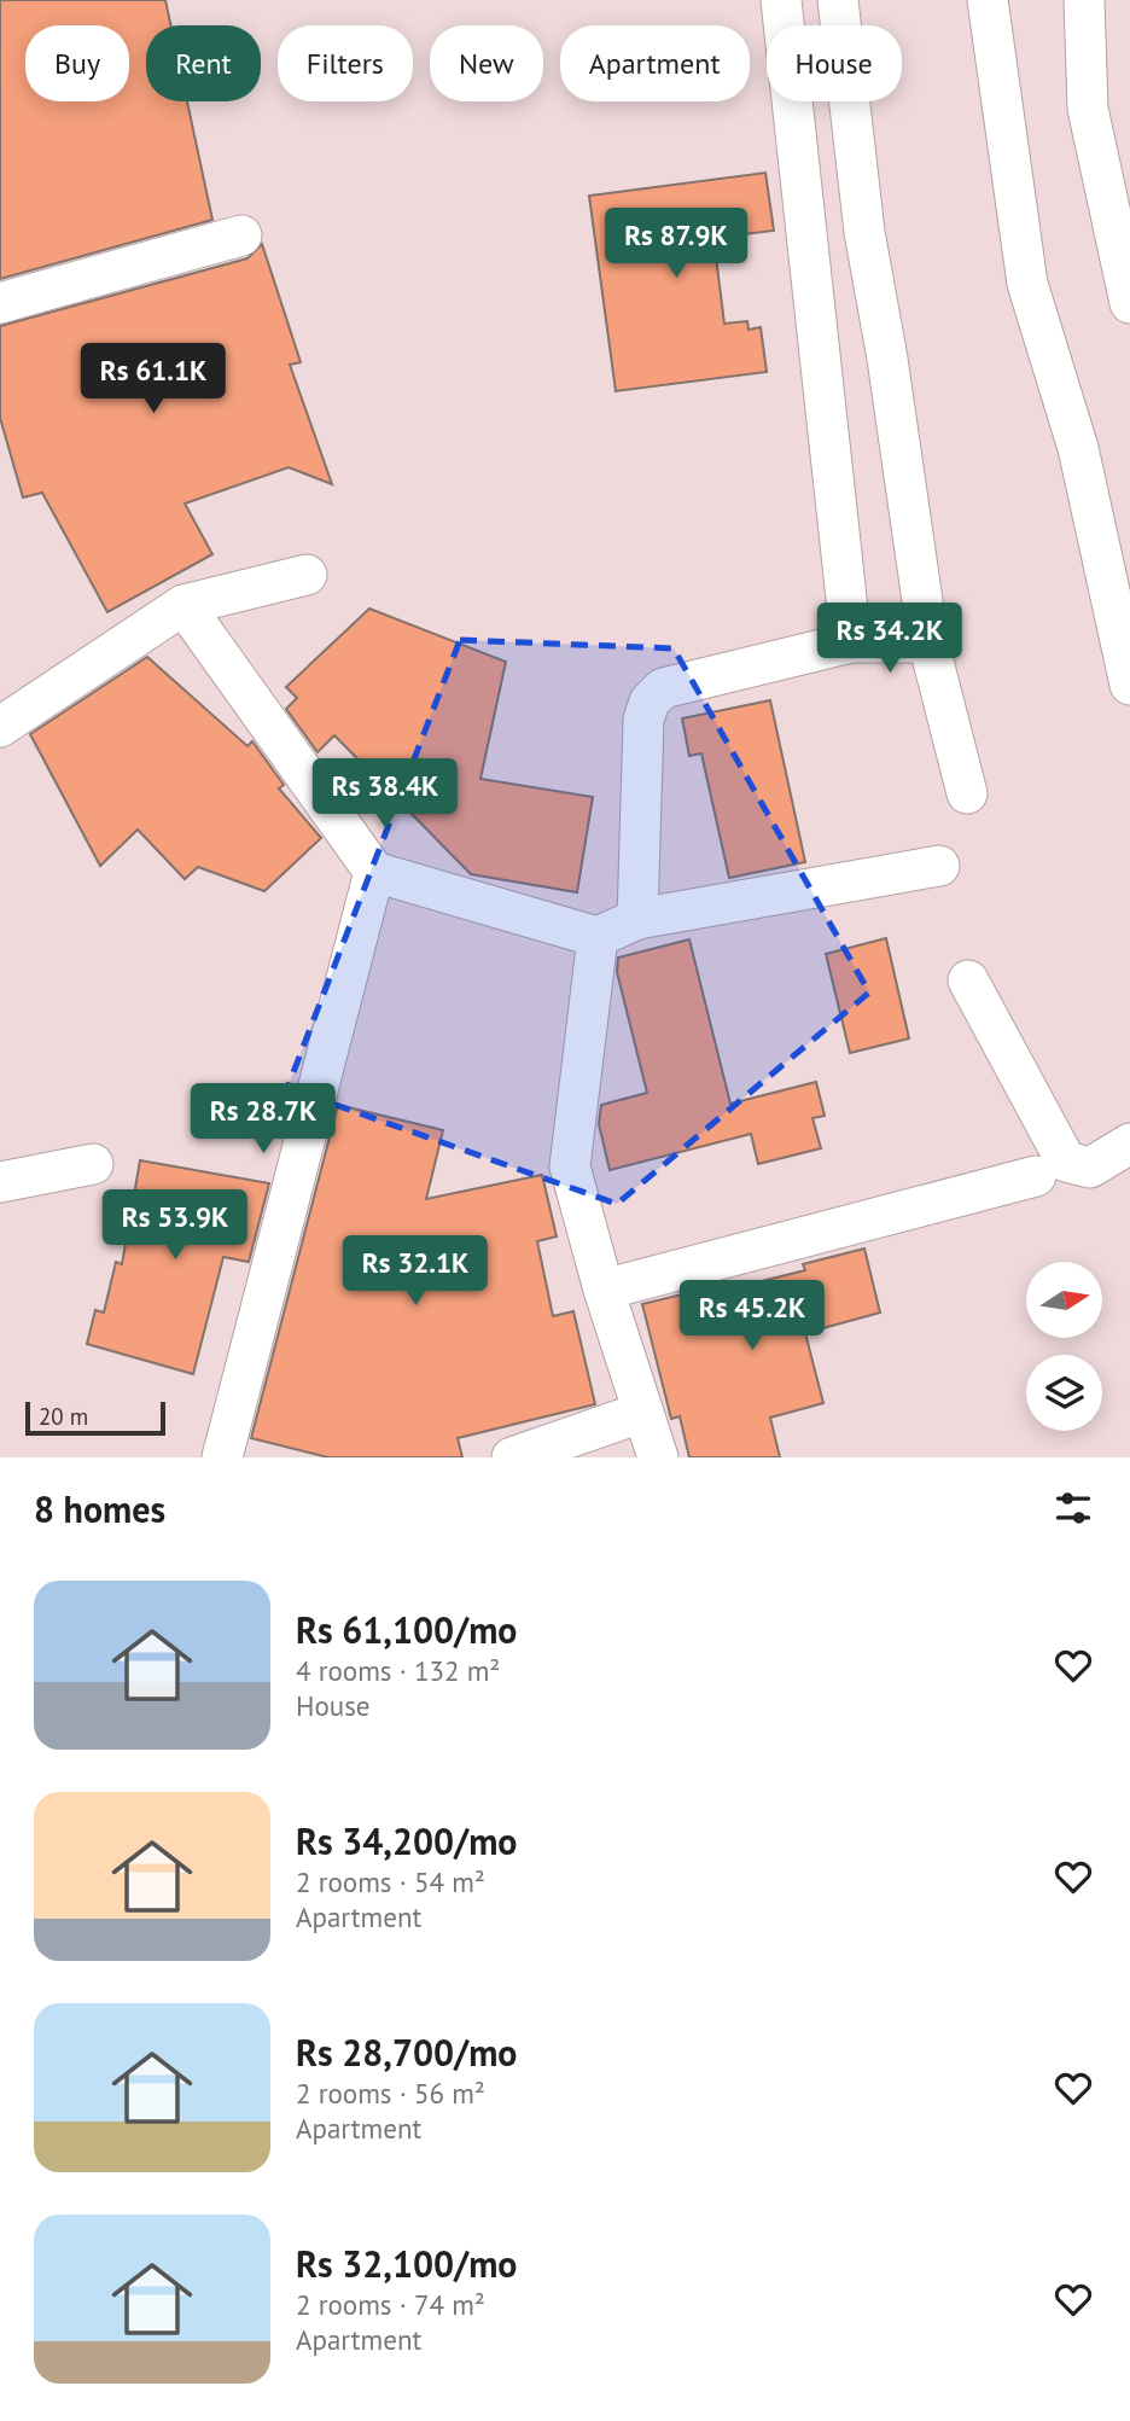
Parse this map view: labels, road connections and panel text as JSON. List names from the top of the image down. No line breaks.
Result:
{"scale_bar":"20 m","north":"right","page":{"chip":["Buy","Rent","Filters","New","Apartment","House"],"price":["Rs 87.9K","Rs 61.1K","Rs 34.2K","Rs 38.4K","Rs 28.7K","Rs 53.9K","Rs 32.1K","Rs 45.2K"],"scale":"20 m","heading":"8 homes","list":[{"name":"Rs 61,100/mo","note":"4 rooms · 132 m² · House"},{"name":"Rs 34,200/mo","note":"2 rooms · 54 m² · Apartment"},{"name":"Rs 28,700/mo","note":"2 rooms · 56 m² · Apartment"},{"name":"Rs 32,100/mo","note":"2 rooms · 74 m² · Apartment"}]}}
